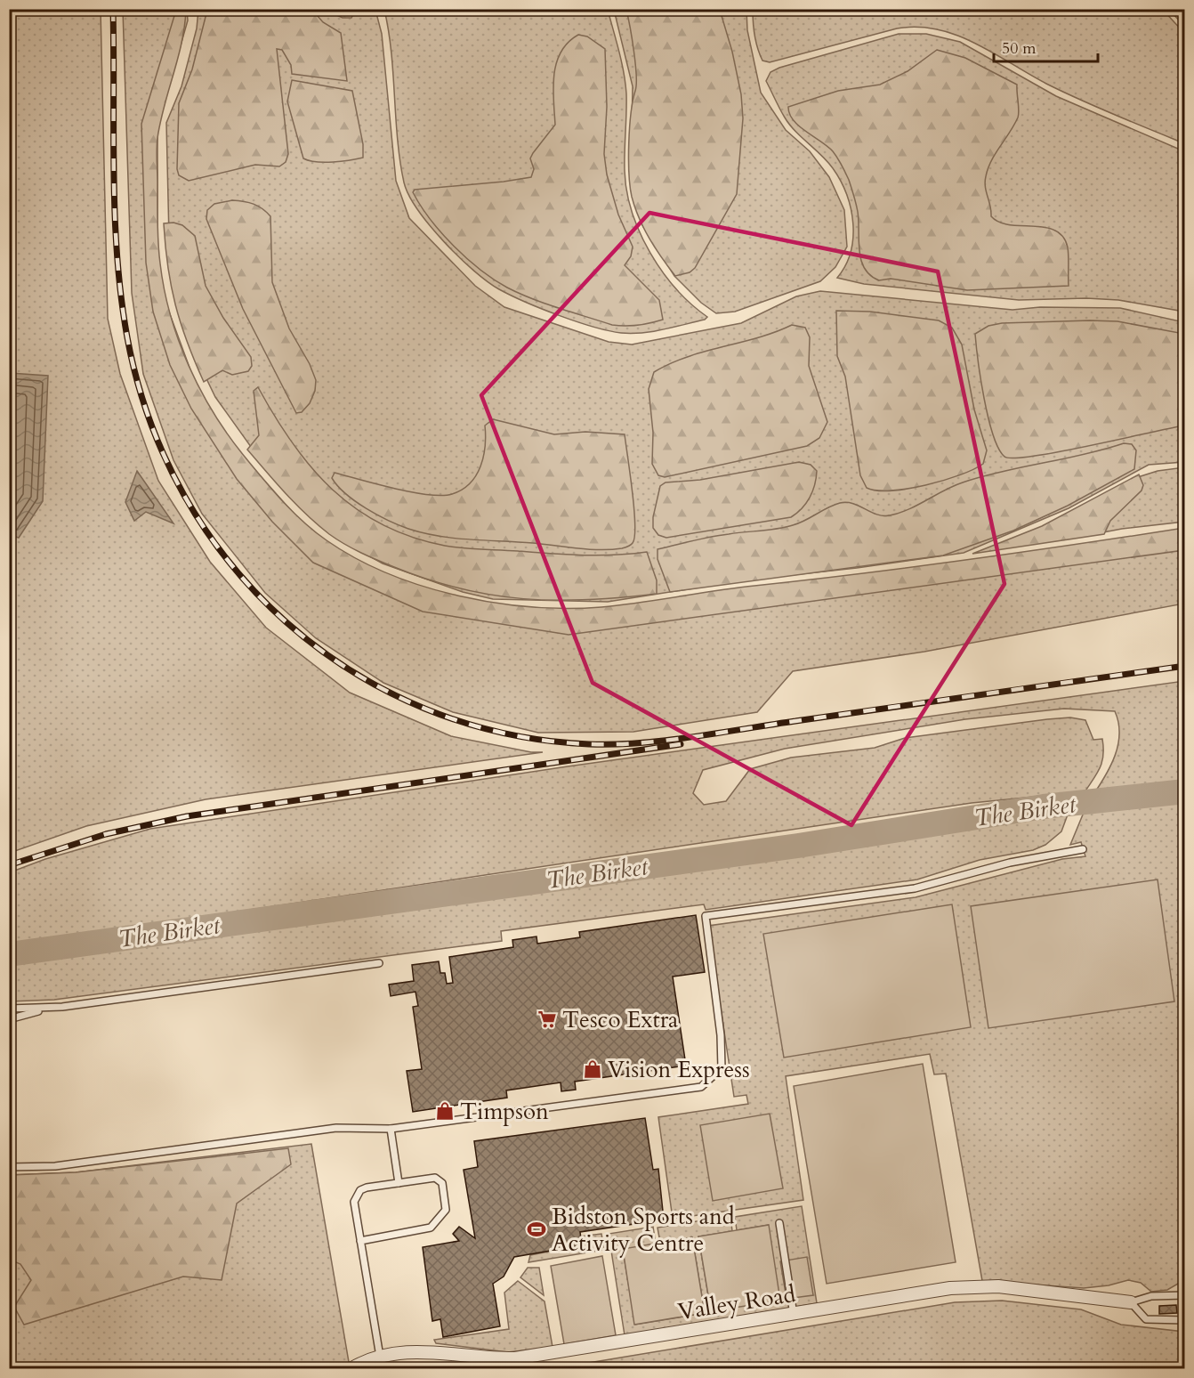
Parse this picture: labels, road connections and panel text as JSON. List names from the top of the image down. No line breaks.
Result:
{"streets":{"street":["Valley Road"]},"water":["The Birket"],"places":{"supermarket":["Tesco Extra"],"shop":["Vision Express","Timpson"],"sports":["Bidston Sports and Activity Centre"]},"scale_bar":"50 m"}
